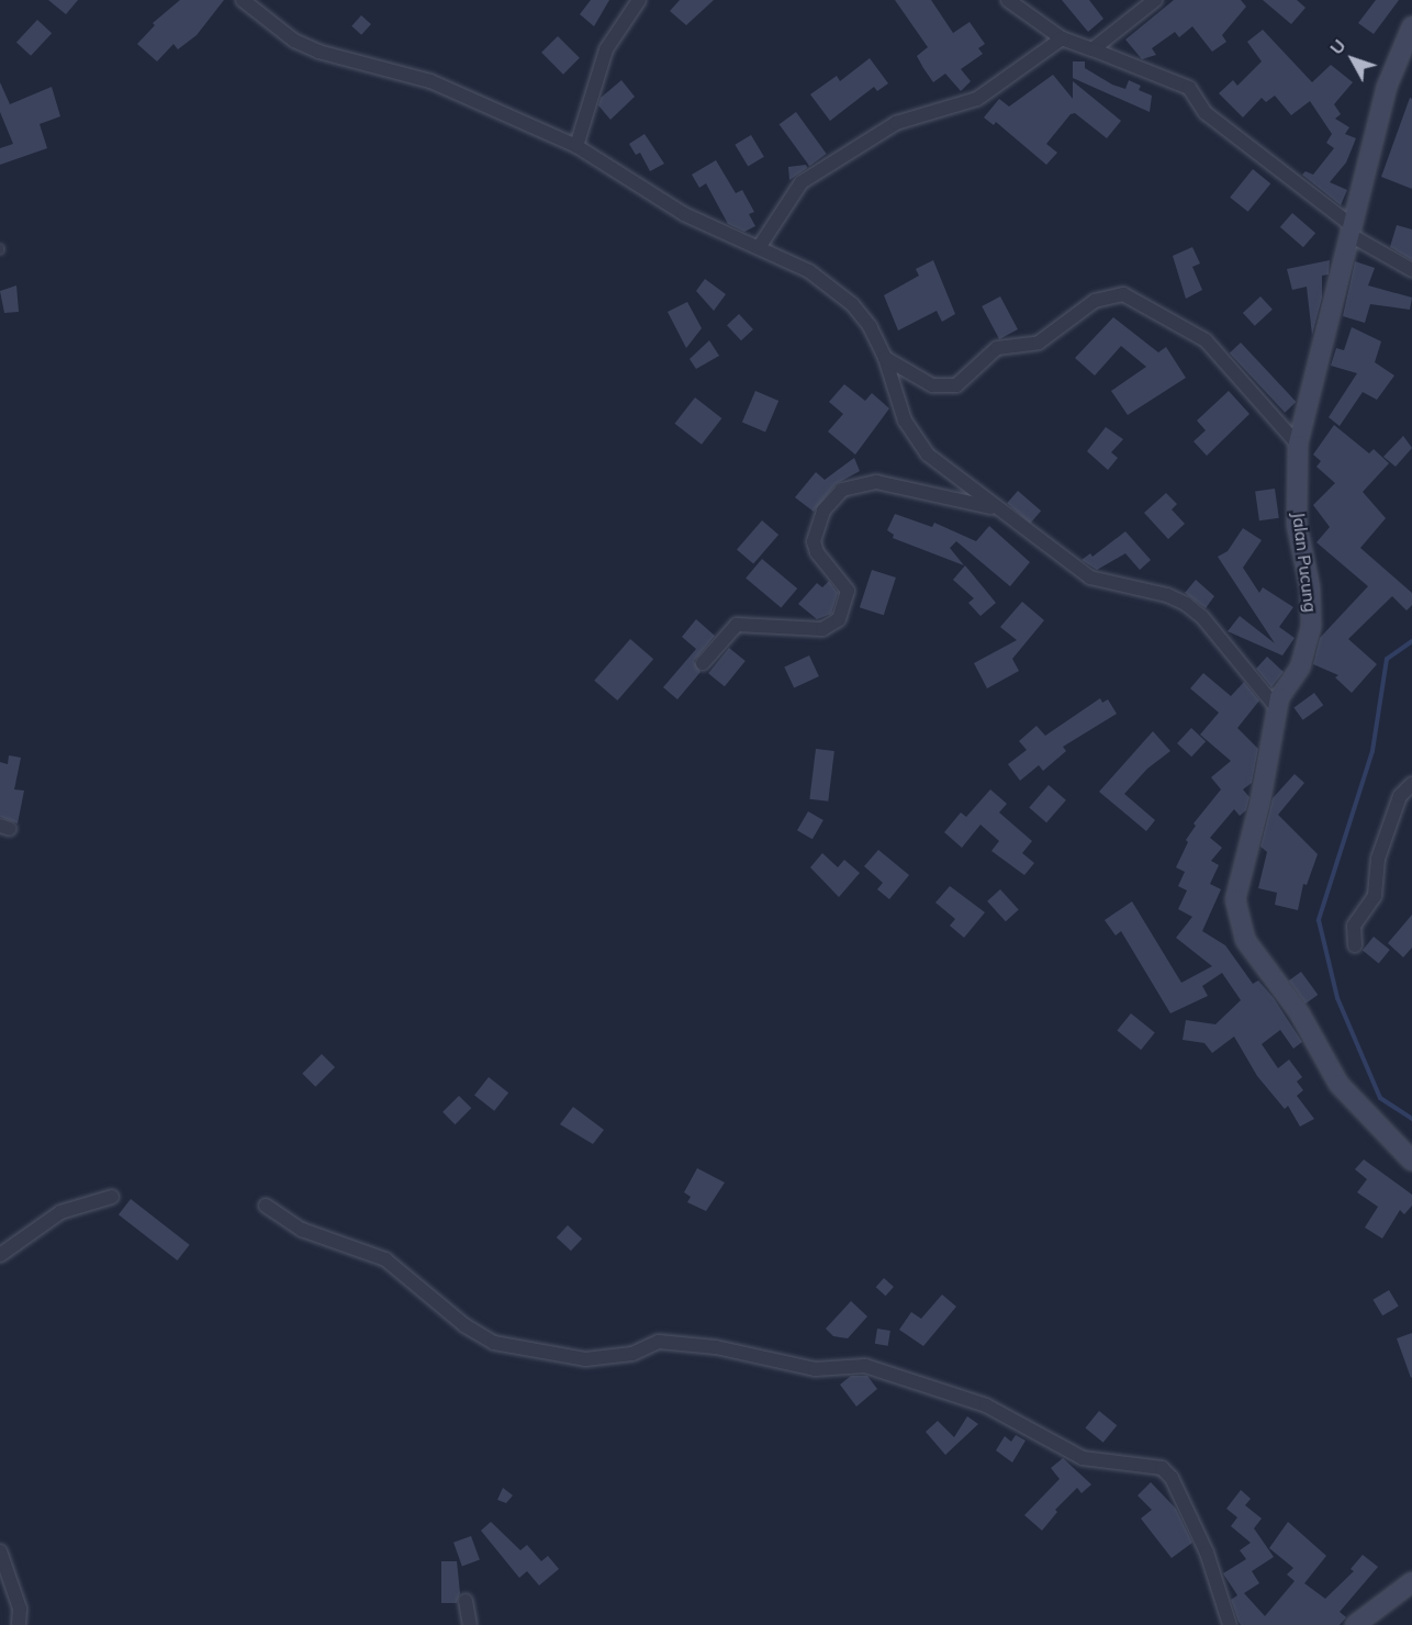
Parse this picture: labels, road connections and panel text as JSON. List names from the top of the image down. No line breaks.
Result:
{"streets":{"main road":["Jalan Pucung"]},"north":"top left"}
